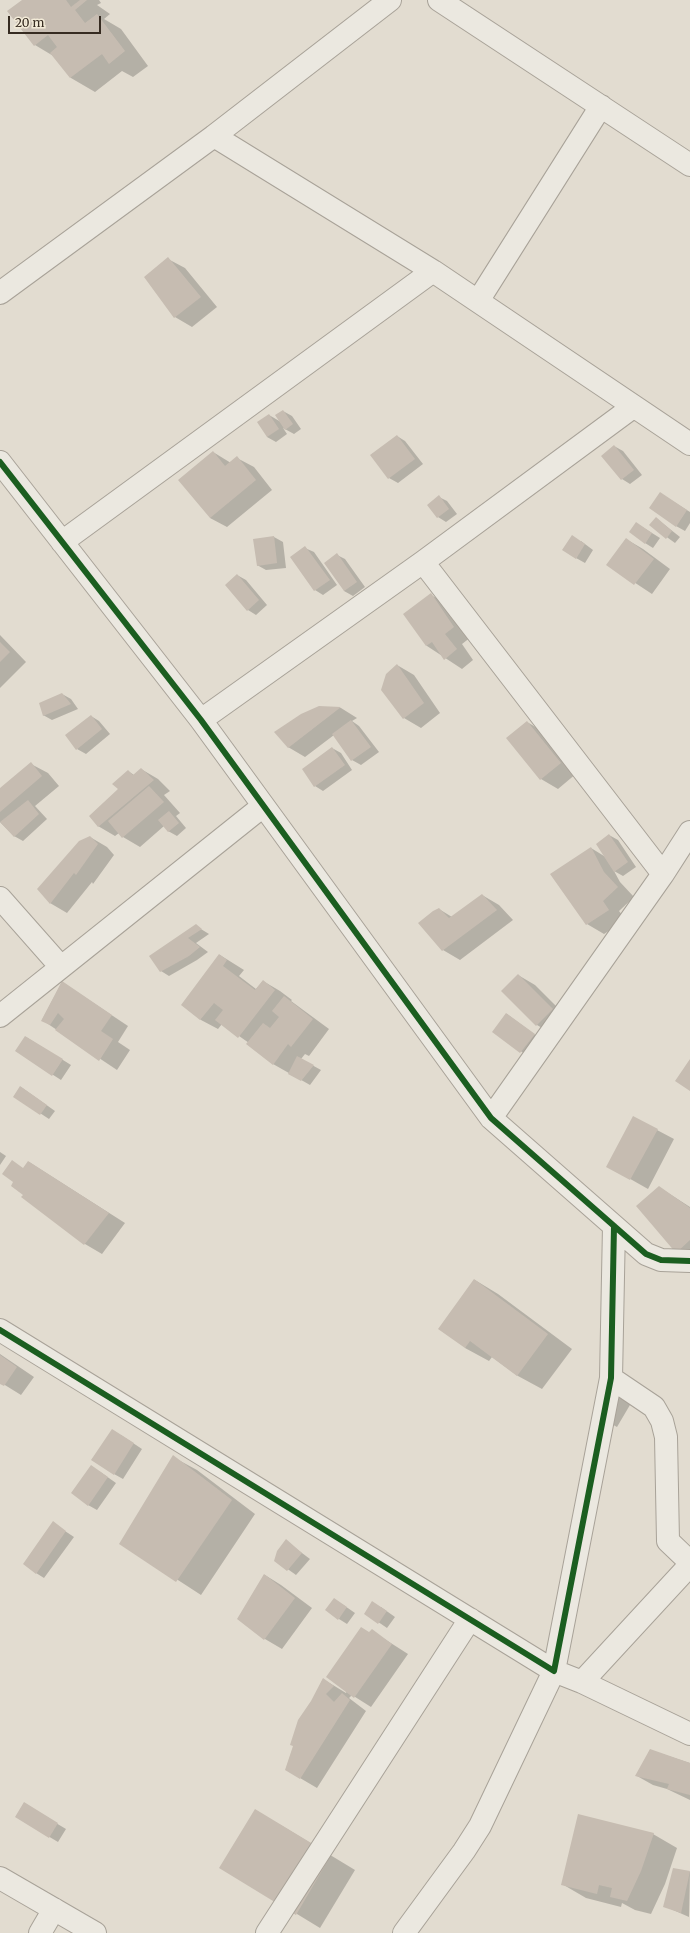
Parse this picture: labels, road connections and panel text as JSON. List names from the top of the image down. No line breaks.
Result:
{"scale_bar":"20 m"}
